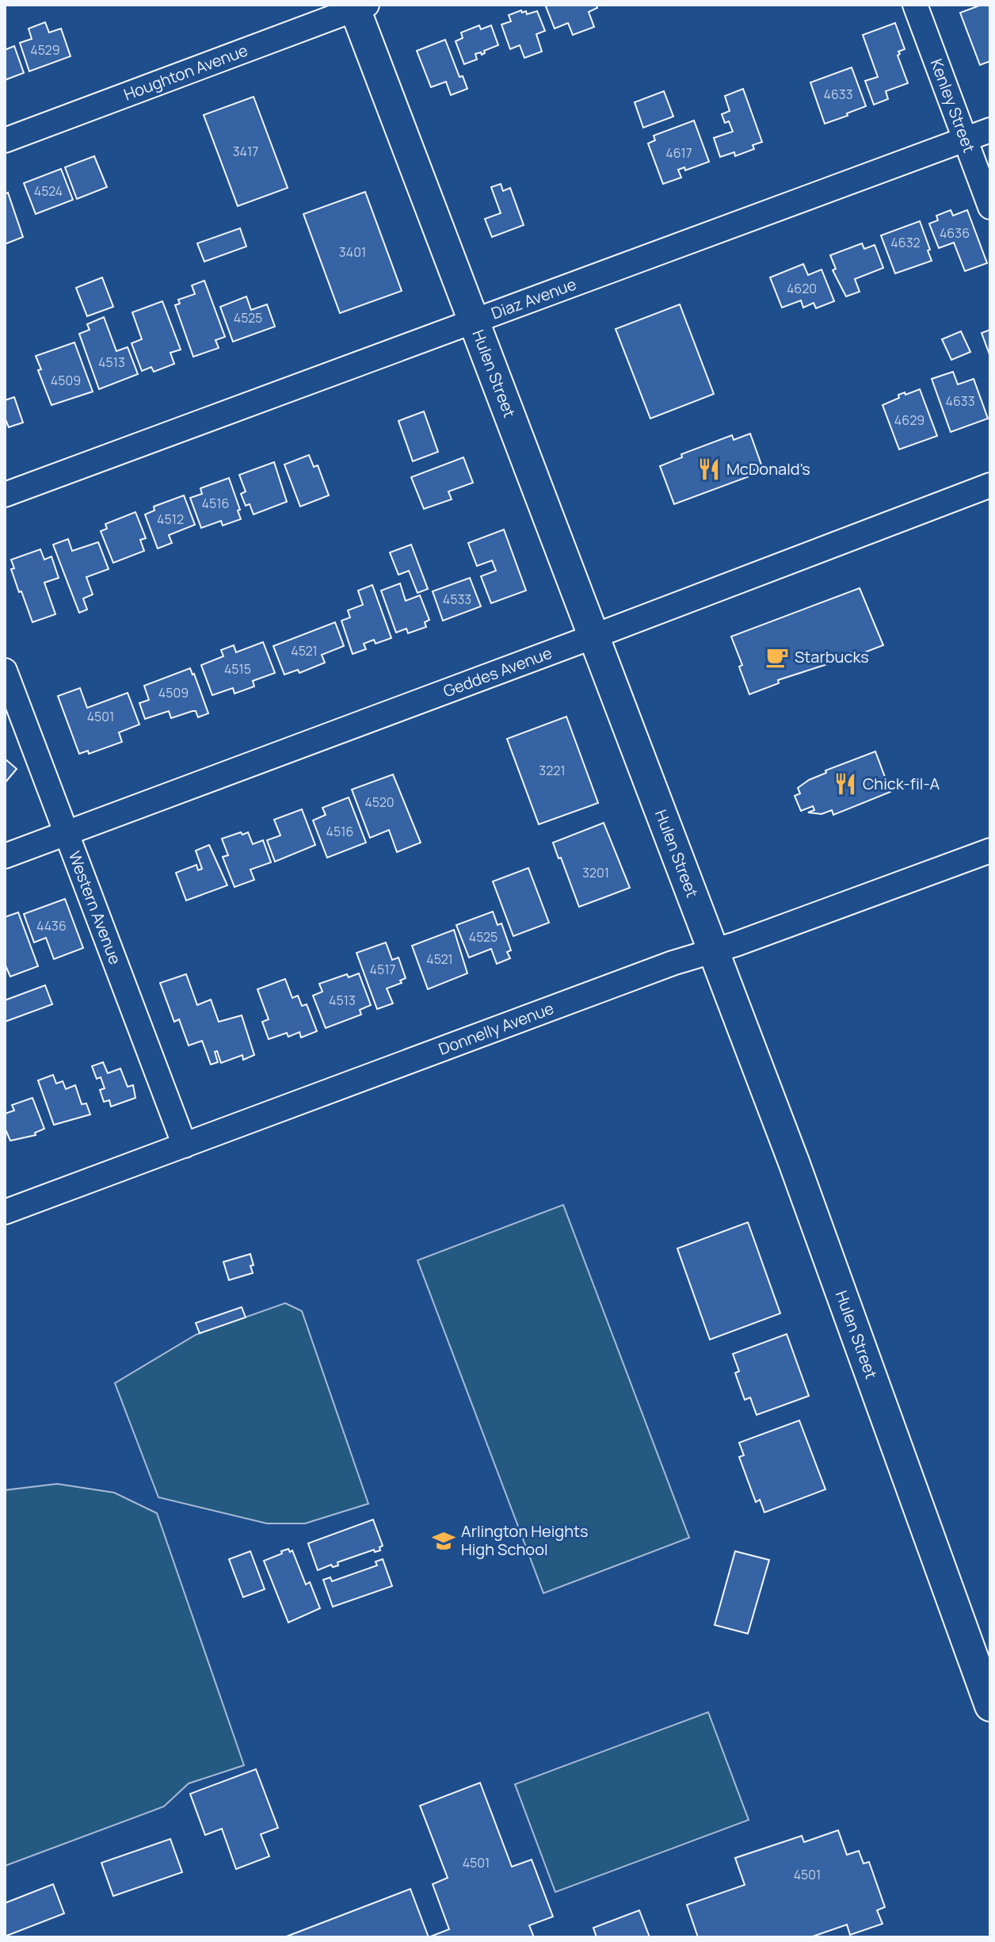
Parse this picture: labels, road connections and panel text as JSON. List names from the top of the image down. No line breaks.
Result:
{"streets":{"main road":["Hulen Street"],"street":["Houghton Avenue","Kenley Street","Diaz Avenue","Geddes Avenue","Western Avenue","Donnelly Avenue"]},"crossings":[["Houghton Avenue","Hulen Street"],["Kenley Street","Diaz Avenue"],["Diaz Avenue","Hulen Street"],["Hulen Street","Geddes Avenue"],["Hulen Street","Donnelly Avenue"],["Geddes Avenue","Western Avenue"],["Western Avenue","Donnelly Avenue"]],"places":{"restaurant":["McDonald's","Chick-fil-A"],"cafe":["Starbucks"],"school or university":["Arlington Heights High School"]},"house_numbers":["4529","4633","3417","4617","4524","4636","4632","3401","4620","4525","4513","4509","4633","4629","4516","4512","4533","4521","4515","4509","4501","3221","4520","4516","3201","4436","4525","4521","4517","4513","4501","4501"]}
